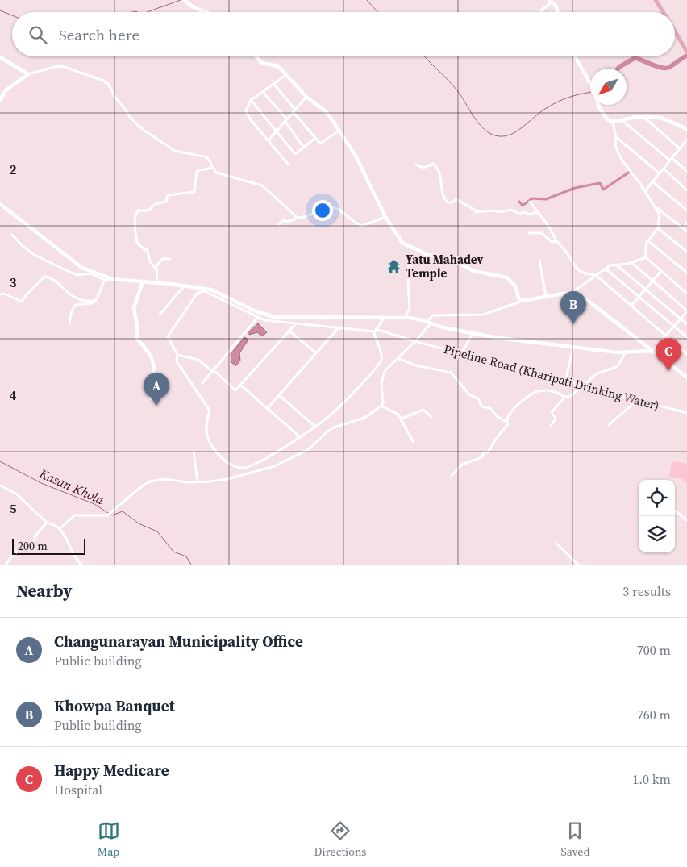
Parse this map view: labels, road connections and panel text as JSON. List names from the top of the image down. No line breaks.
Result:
{"streets":{"street":["Pipeline Road (Kharipati Drinking Water)"]},"water":["Kasan Khola"],"places":{"temple":["Yatu Mahadev Temple"]},"scale_bar":"200 m","north":"bottom left","page":{"search":"Search here","pins":["B","C","A"],"scale":"200 m","heading":["Nearby","3 results"],"list":[{"mark":"A","name":"Changunarayan Municipality Office","note":"Public building","value":"700 m"},{"mark":"B","name":"Khowpa Banquet","note":"Public building","value":"760 m"},{"mark":"C","name":"Happy Medicare","note":"Hospital","value":"1.0 km"}],"nav":["Map","Directions","Saved"]},"grid":{"rows":["2","3","4","5"]}}
